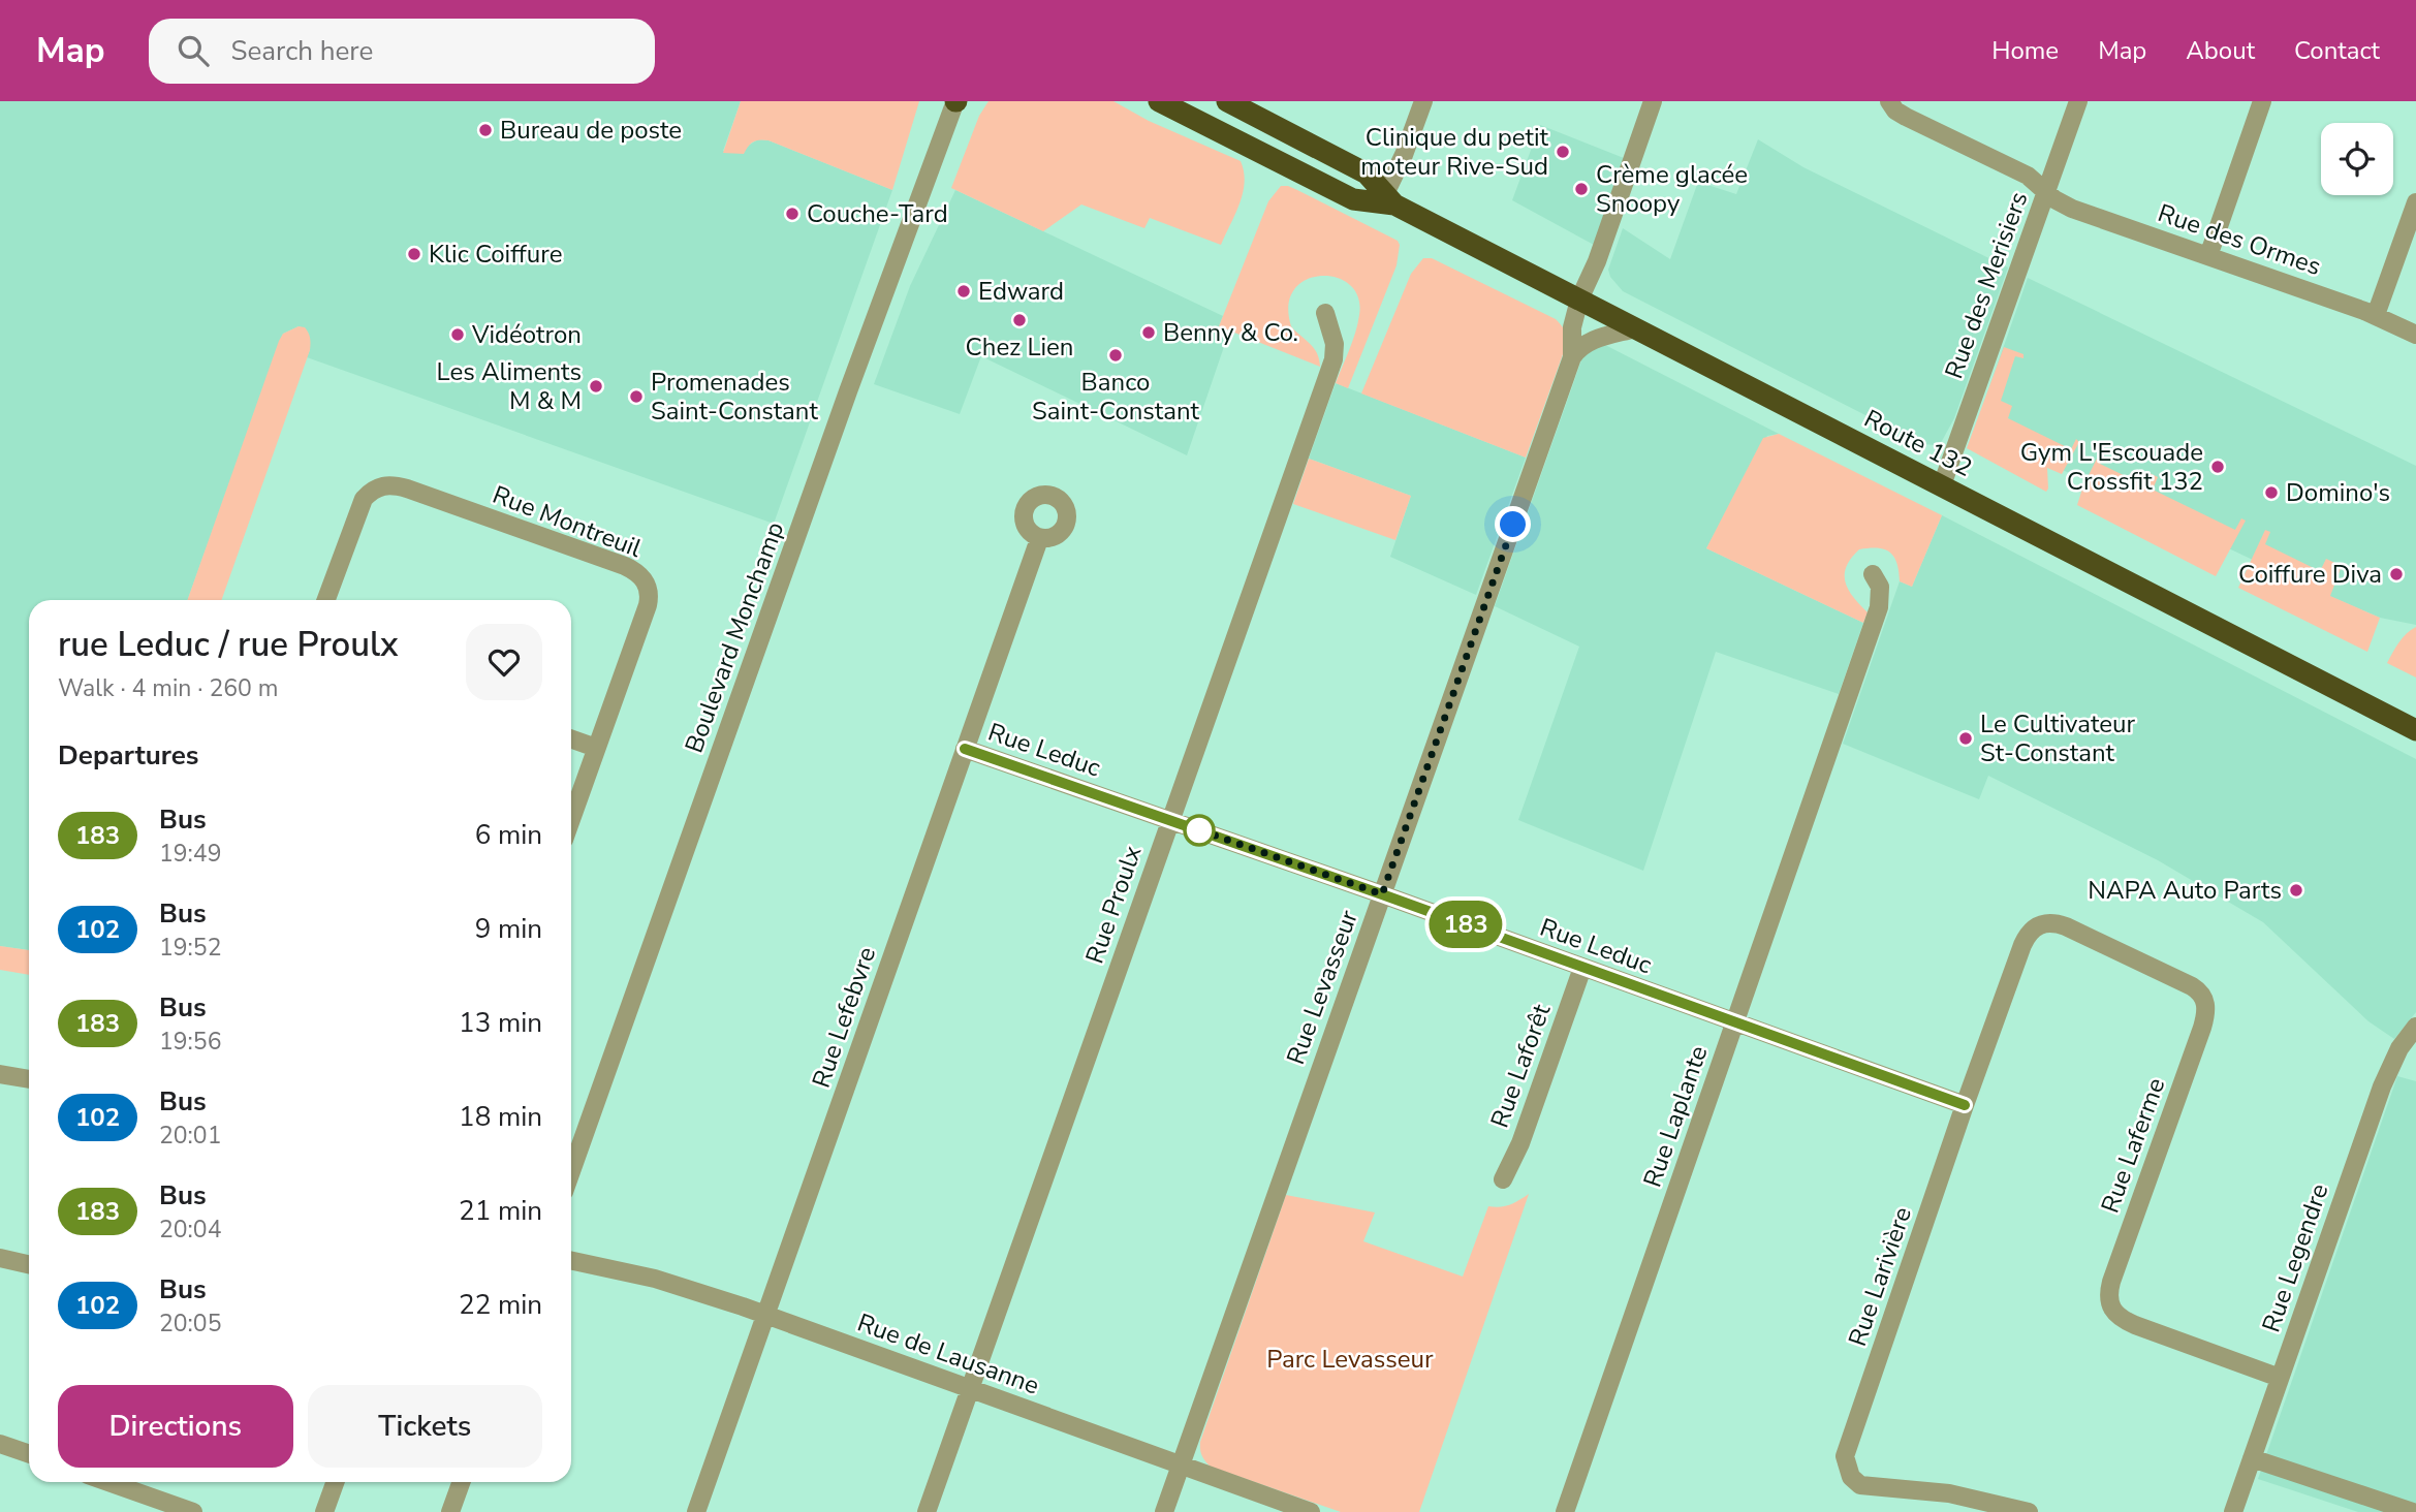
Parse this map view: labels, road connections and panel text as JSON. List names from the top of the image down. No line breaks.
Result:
{"streets":{"highway":["Route 132"],"street":["Rue des Ormes","Rue des Merisiers","Rue Montreuil","Boulevard Monchamp","Rue Leduc","Rue Proulx","Rue Levasseur","Rue Lefebvre","Rue Laforêt","Rue Laplante","Rue Laferme","Rue Legendre","Rue Larivière","Rue de Lausanne"]},"crossings":[["Rue des Ormes","Rue des Merisiers"],["Rue des Merisiers","Route 132"],["Route 132","Rue Levasseur"],["Rue Leduc","Rue Proulx"],["Rue Leduc","Rue Levasseur"],["Rue Leduc","Rue Lefebvre"],["Rue Leduc","Rue Laforêt"],["Rue Leduc","Rue Laplante"],["Rue Leduc","Rue Larivière"],["Rue Proulx","Rue de Lausanne"],["Rue Levasseur","Rue de Lausanne"],["Rue Lefebvre","Rue de Lausanne"],["Rue Laferme","Rue Legendre"],["Rue Laferme","Rue Larivière"]],"parks":["Parc Levasseur"],"places":["Bureau de poste","Clinique du petit moteur Rive-Sud","Crème glacée Snoopy","Couche-Tard","Klic Coiffure","Edward","Chez Lien","Benny & Co.","Vidéotron","Banco Saint-Constant","Les Aliments M & M","Promenades Saint-Constant","Gym L'Escouade Crossfit 132","Domino's","Coiffure Diva","Le Cultivateur St-Constant","NAPA Auto Parts"],"lines":["bus line 183"],"page":{"header":"Map","search":"Search here","nav":["Home","Map","About","Contact"],"on_map":"183","heading":[["rue Leduc / rue Proulx","Walk · 4 min · 260 m"],"Departures"],"list":[{"mark":"183","name":"Bus","note":"19:49","value":"6 min"},{"mark":"102","name":"Bus","note":"19:52","value":"9 min"},{"mark":"183","name":"Bus","note":"19:56","value":"13 min"},{"mark":"102","name":"Bus","note":"20:01","value":"18 min"},{"mark":"183","name":"Bus","note":"20:04","value":"21 min"},{"mark":"102","name":"Bus","note":"20:05","value":"22 min"}],"buttons":["Directions","Tickets"]}}
